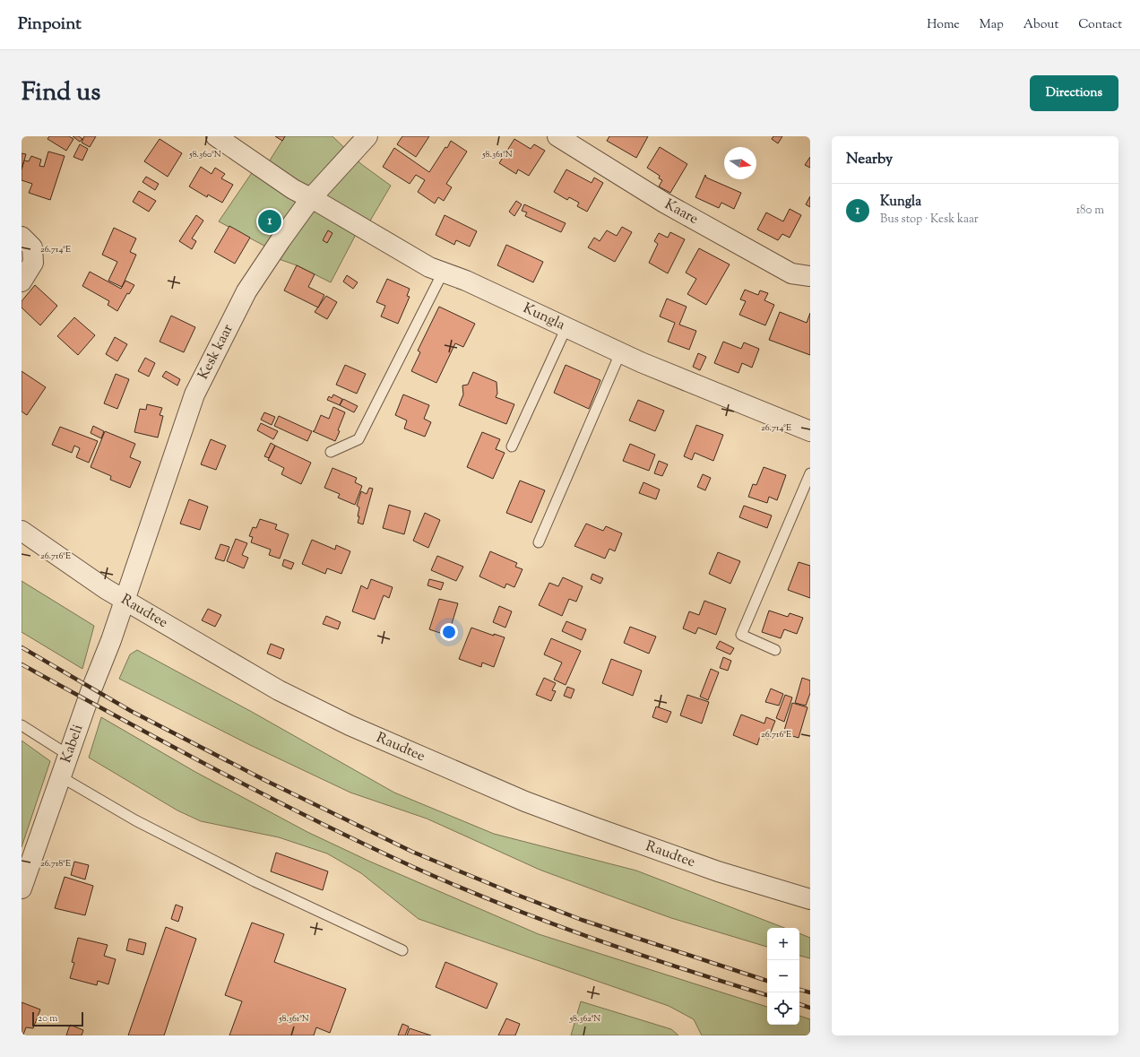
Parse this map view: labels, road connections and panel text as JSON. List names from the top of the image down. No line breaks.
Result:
{"streets":{"street":["Kaare","Kungla","Kesk kaar","Raudtee","Kabeli"]},"crossings":[["Kungla","Kesk kaar"],["Kesk kaar","Raudtee"],["Kesk kaar","Kabeli"],["Raudtee","Kabeli"]],"scale_bar":"20 m","north":"right","page":{"header":"Pinpoint","nav":["Home","Map","About","Contact"],"title":"Find us","buttons":"Directions","heading":"Nearby","list":[{"mark":"1","name":"Kungla","note":"Bus stop · Kesk kaar","value":"180 m"}],"pins":"1","map_buttons":["+","−"],"scale":"20 m"},"coordinates":["58.360°N","58.361°N","26.714°E","26.716°E","26.718°E","58.362°N"]}
